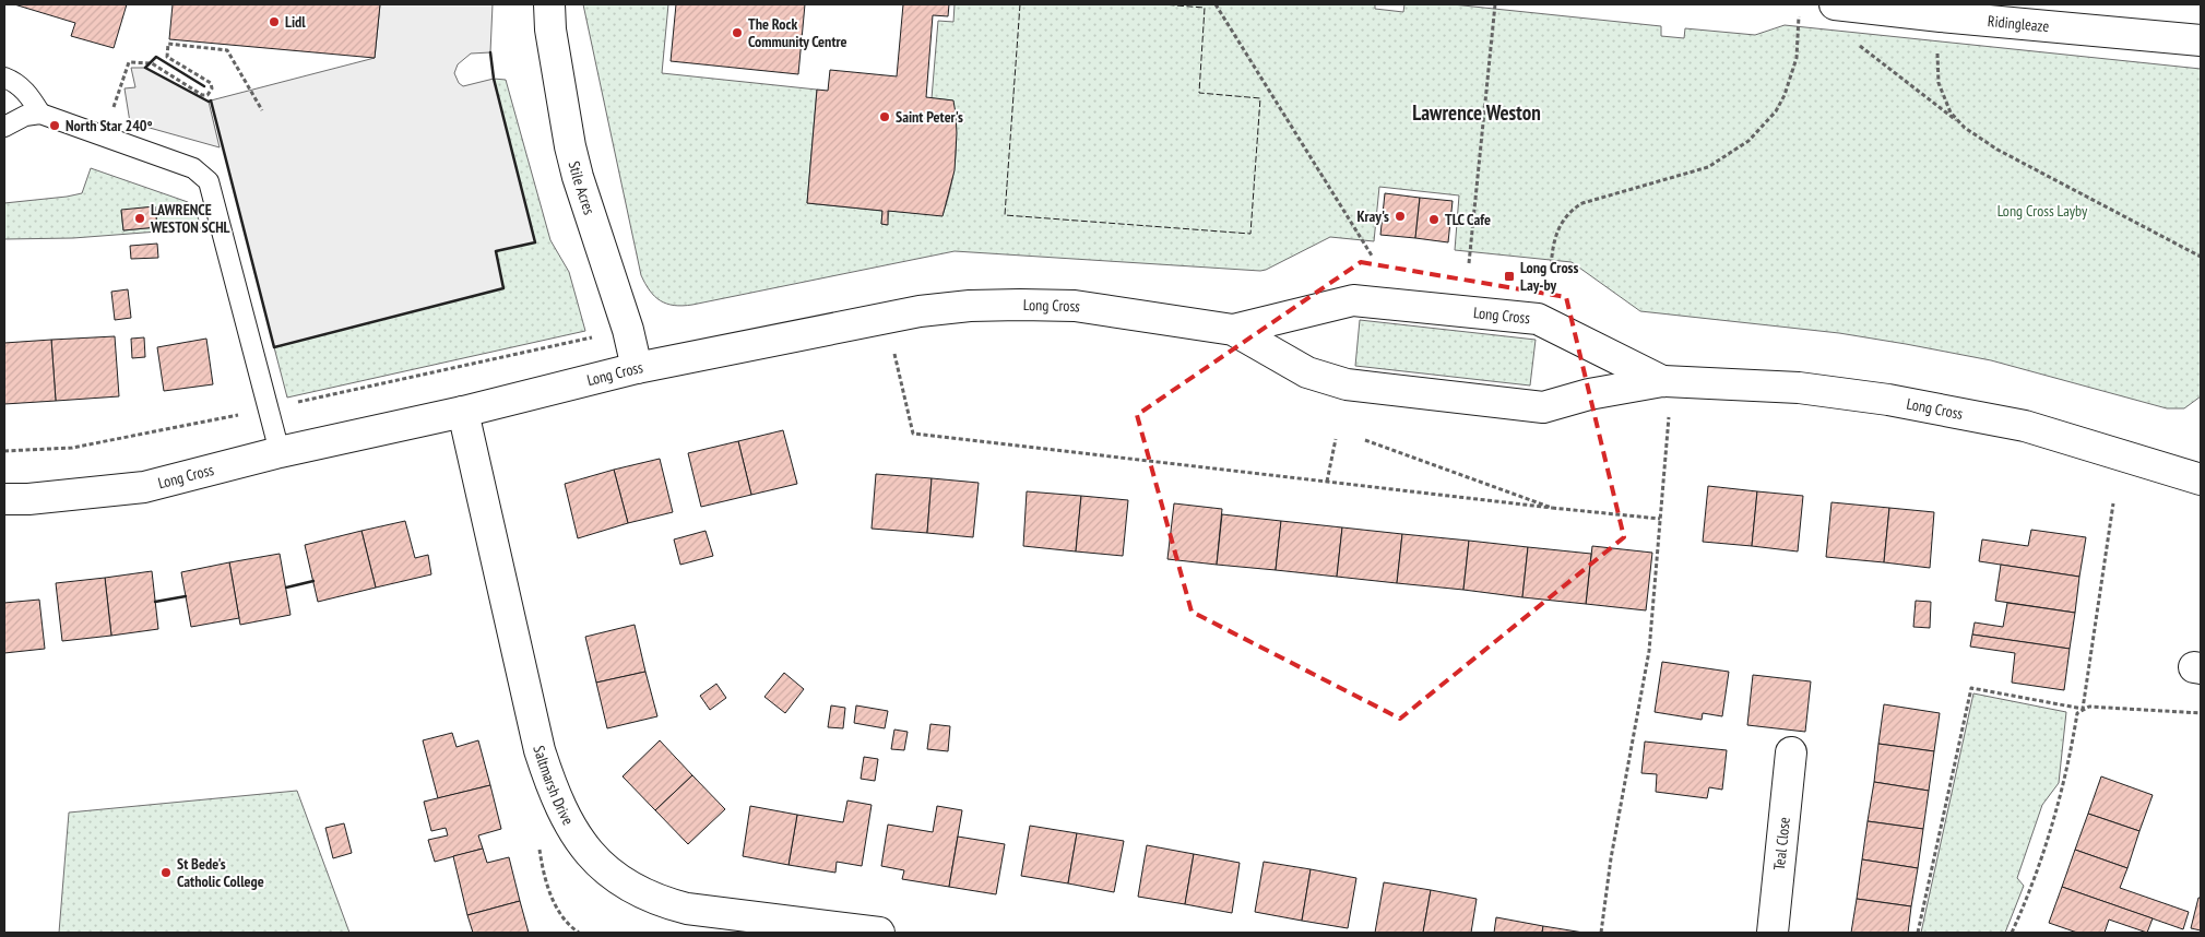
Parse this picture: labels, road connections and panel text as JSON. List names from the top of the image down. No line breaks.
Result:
{"streets":{"street":["Ridingleaze","Stile Acres","Long Cross","Saltmarsh Drive","Teal Close"]},"crossings":[["Stile Acres","Long Cross"],["Long Cross","Saltmarsh Drive"]],"districts":["Lawrence Weston"],"parks":["Long Cross Layby"],"places":{"other":["Lidl","The Rock Community Centre","Saint Peter's","North Star 240°","Kray's","LAWRENCE WESTON SCHL","TLC Cafe","St Bede's Catholic College"],"transit":["Long Cross Lay-by"]}}
